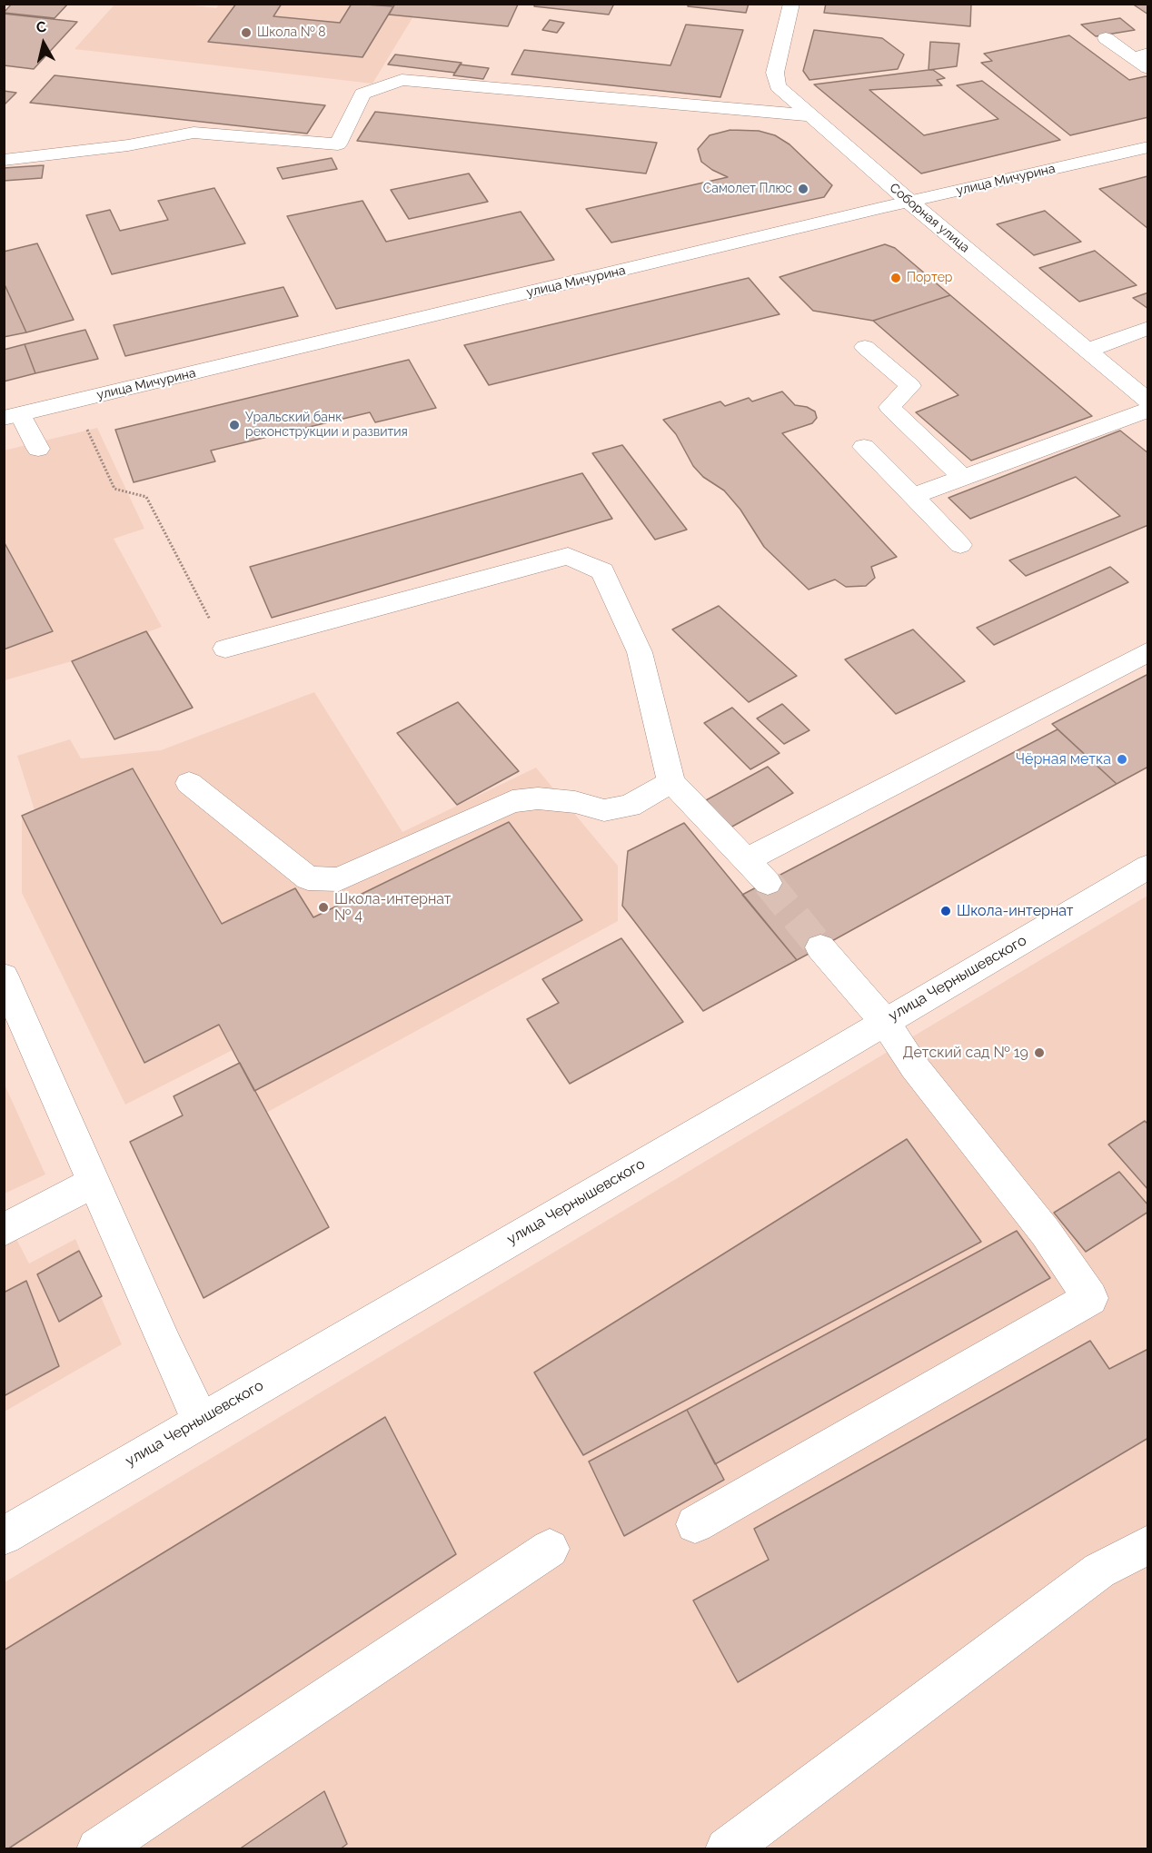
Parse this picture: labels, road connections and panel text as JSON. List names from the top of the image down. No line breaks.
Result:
{"streets":{"main road":["улица Мичурина","Соборная улица","улица Чернышевского"]},"crossings":[["улица Мичурина","Соборная улица"]],"places":["Школа № 8","Самолет Плюс","Портер","Уральский банк реконструкции и развития","Чёрная метка","Школа-интернат № 4","Школа-интернат","Детский сад № 19"],"north":"top"}
